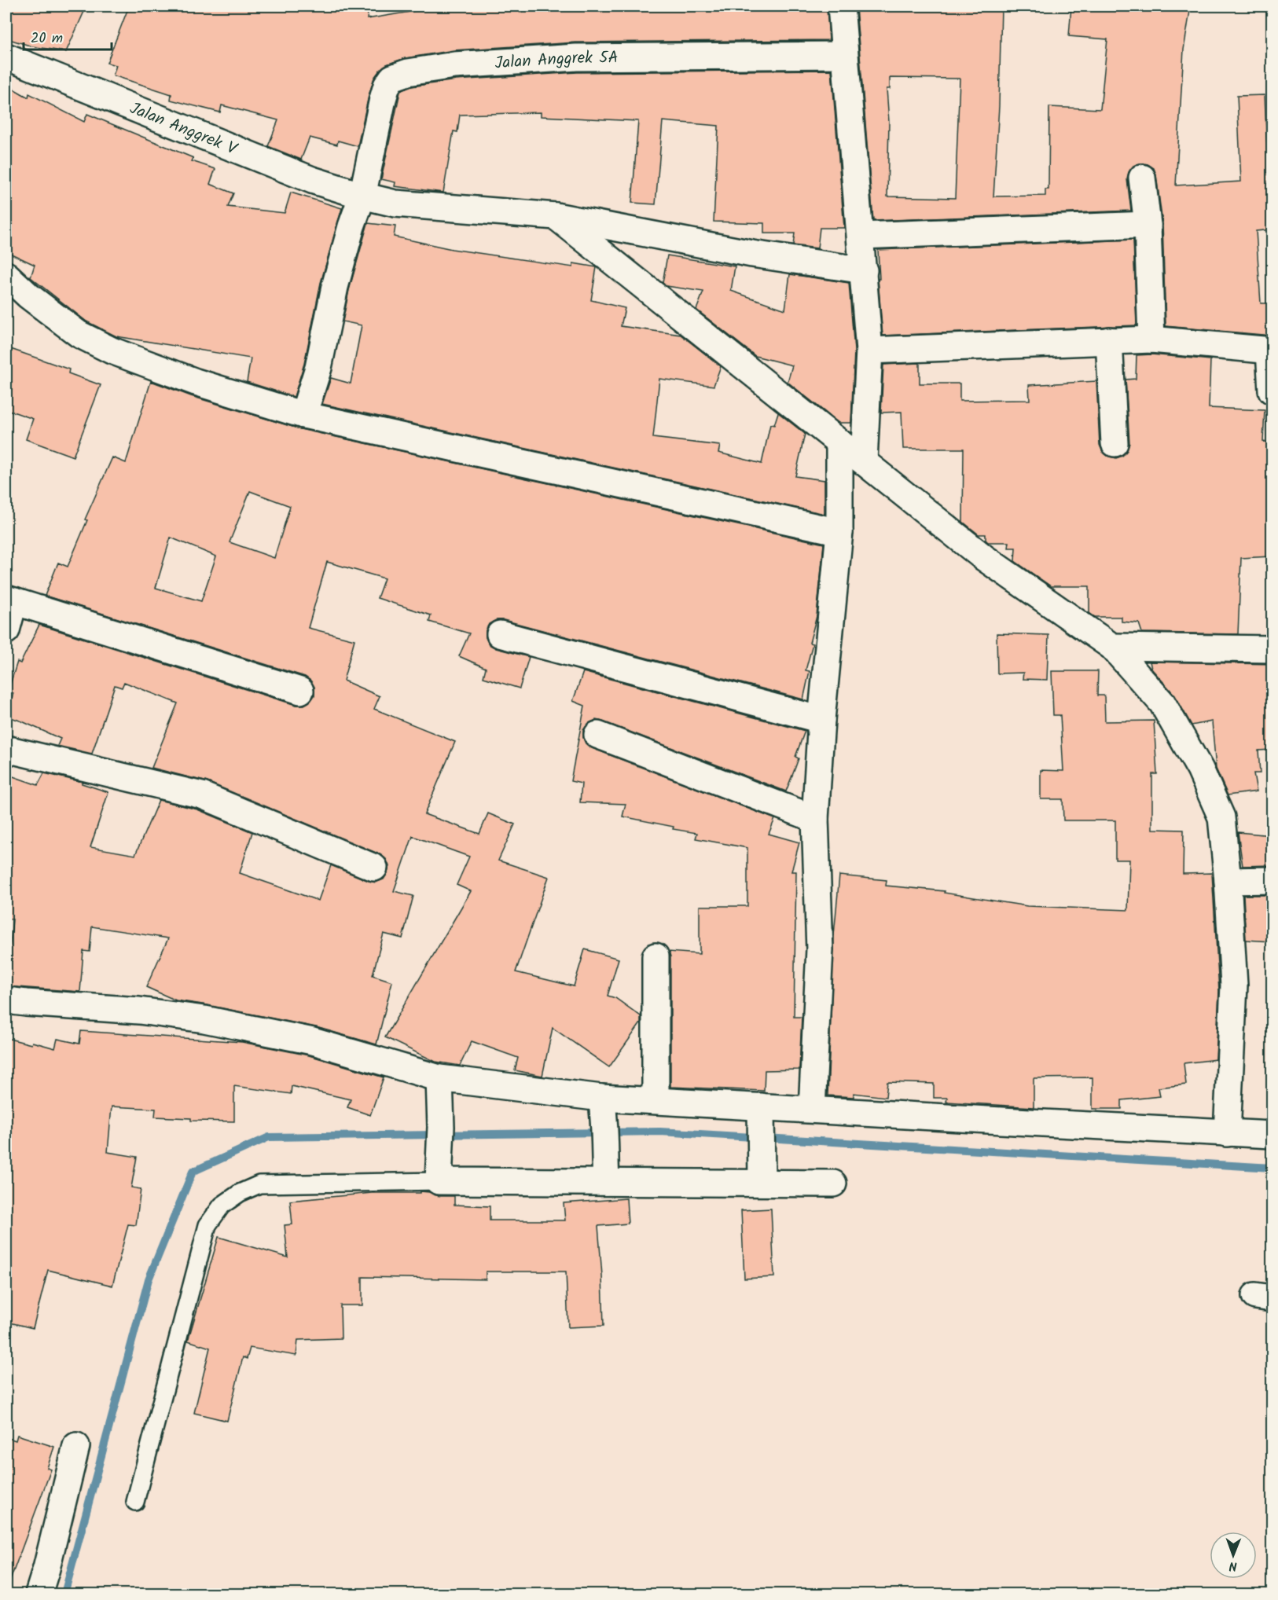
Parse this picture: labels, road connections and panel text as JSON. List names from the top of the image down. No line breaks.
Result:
{"streets":{"street":["Jalan Anggrek 5A","Jalan Anggrek V"]},"crossings":[["Jalan Anggrek 5A","Jalan Anggrek V"]],"scale_bar":"20 m","north":"bottom"}
